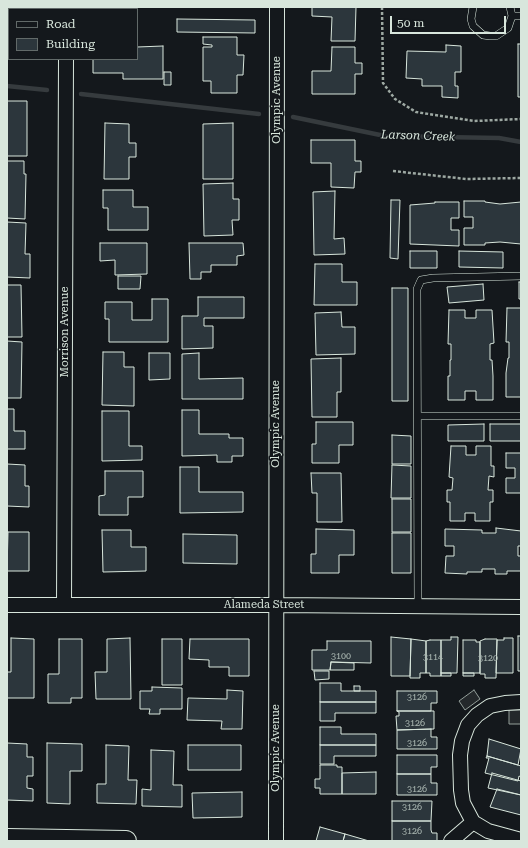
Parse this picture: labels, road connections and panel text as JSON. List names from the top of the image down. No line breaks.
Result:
{"streets":{"street":["Olympic Avenue","Morrison Avenue","Alameda Street"]},"crossings":[["Olympic Avenue","Alameda Street"],["Morrison Avenue","Alameda Street"]],"water":["Larson Creek"],"house_numbers":["3100","3114","3120","3126","3126","3126","3126","3126","3126"],"legend":["Road","Building"],"scale_bar":"50 m"}
